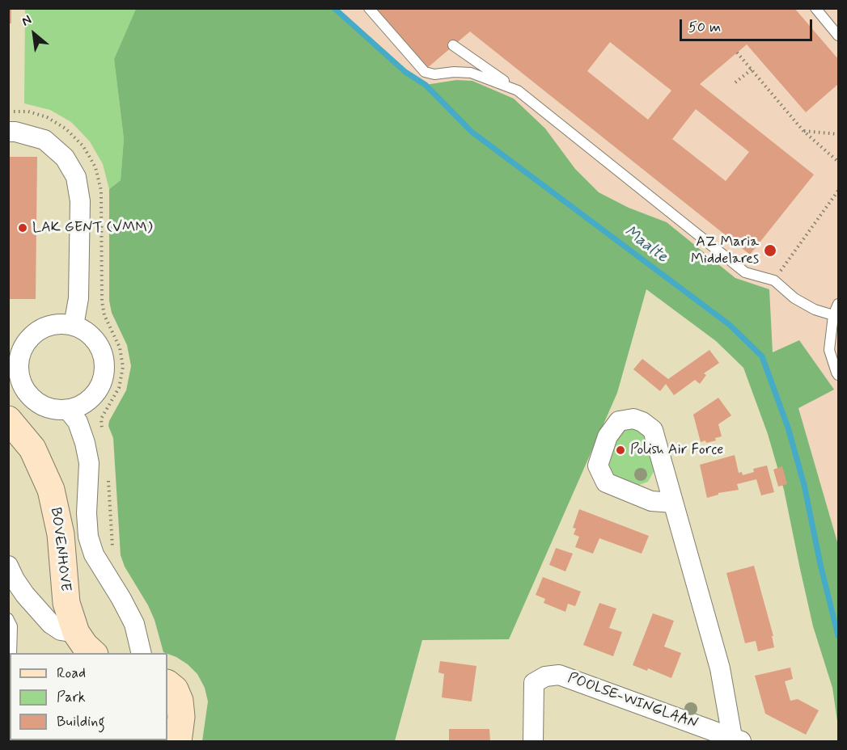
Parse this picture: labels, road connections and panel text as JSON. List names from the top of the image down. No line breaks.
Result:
{"streets":{"street":["BOVENHOVE","POOLSE-WINGLAAN"]},"water":["Maalte"],"places":["LAK GENT (VMM)","AZ Maria Middelares","Polish Air Force"],"legend":["Road","Park","Building"],"scale_bar":"50 m","north":"top left"}
